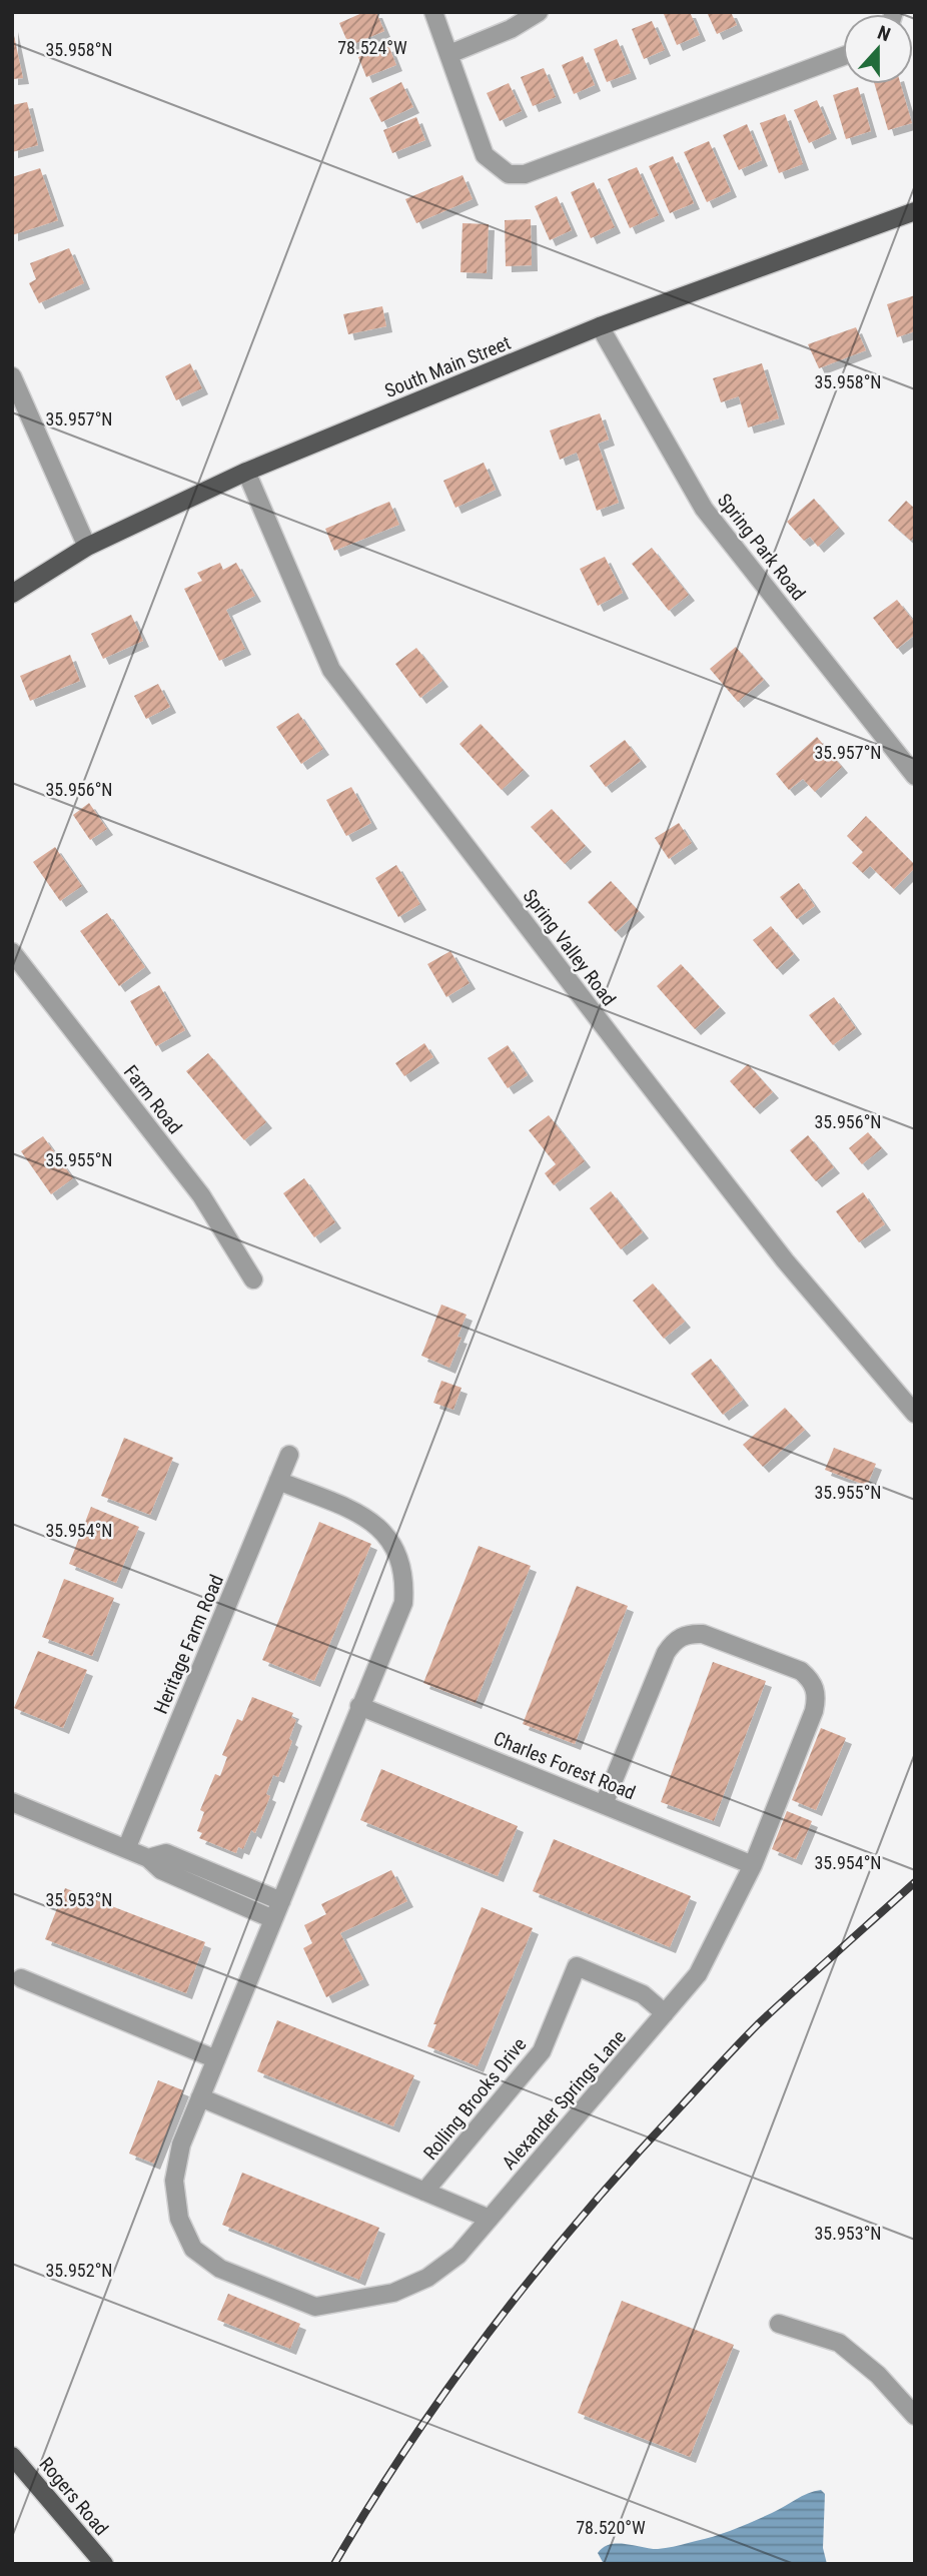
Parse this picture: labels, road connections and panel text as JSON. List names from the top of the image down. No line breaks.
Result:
{"streets":{"main road":["South Main Street","Rogers Road"],"street":["Spring Park Road","Spring Valley Road","Farm Road","Heritage Farm Road","Charles Forest Road","Rolling Brooks Drive","Alexander Springs Lane"]},"crossings":[["South Main Street","Spring Park Road"],["South Main Street","Spring Valley Road"],["Heritage Farm Road","Alexander Springs Lane"],["Charles Forest Road","Alexander Springs Lane"],["Rolling Brooks Drive","Alexander Springs Lane"]],"north":"top","coordinates":["78.524°W","35.958°N","35.957°N","35.956°N","35.955°N","35.954°N","35.953°N","35.952°N","78.520°W"]}
